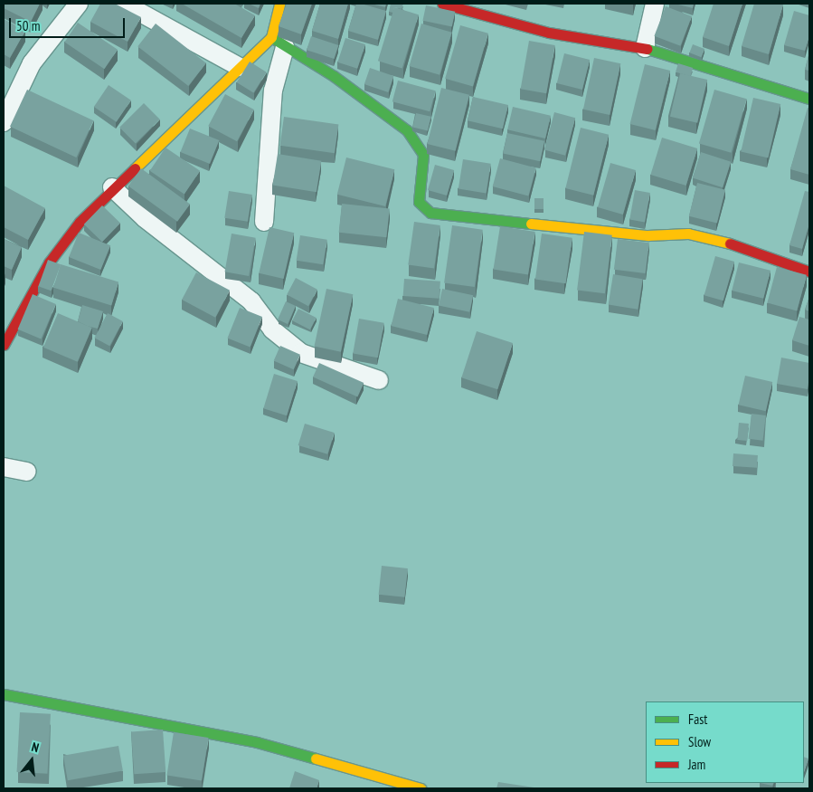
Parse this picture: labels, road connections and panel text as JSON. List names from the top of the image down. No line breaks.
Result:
{"legend":["Fast","Slow","Jam"],"scale_bar":"50 m","north":"top"}
